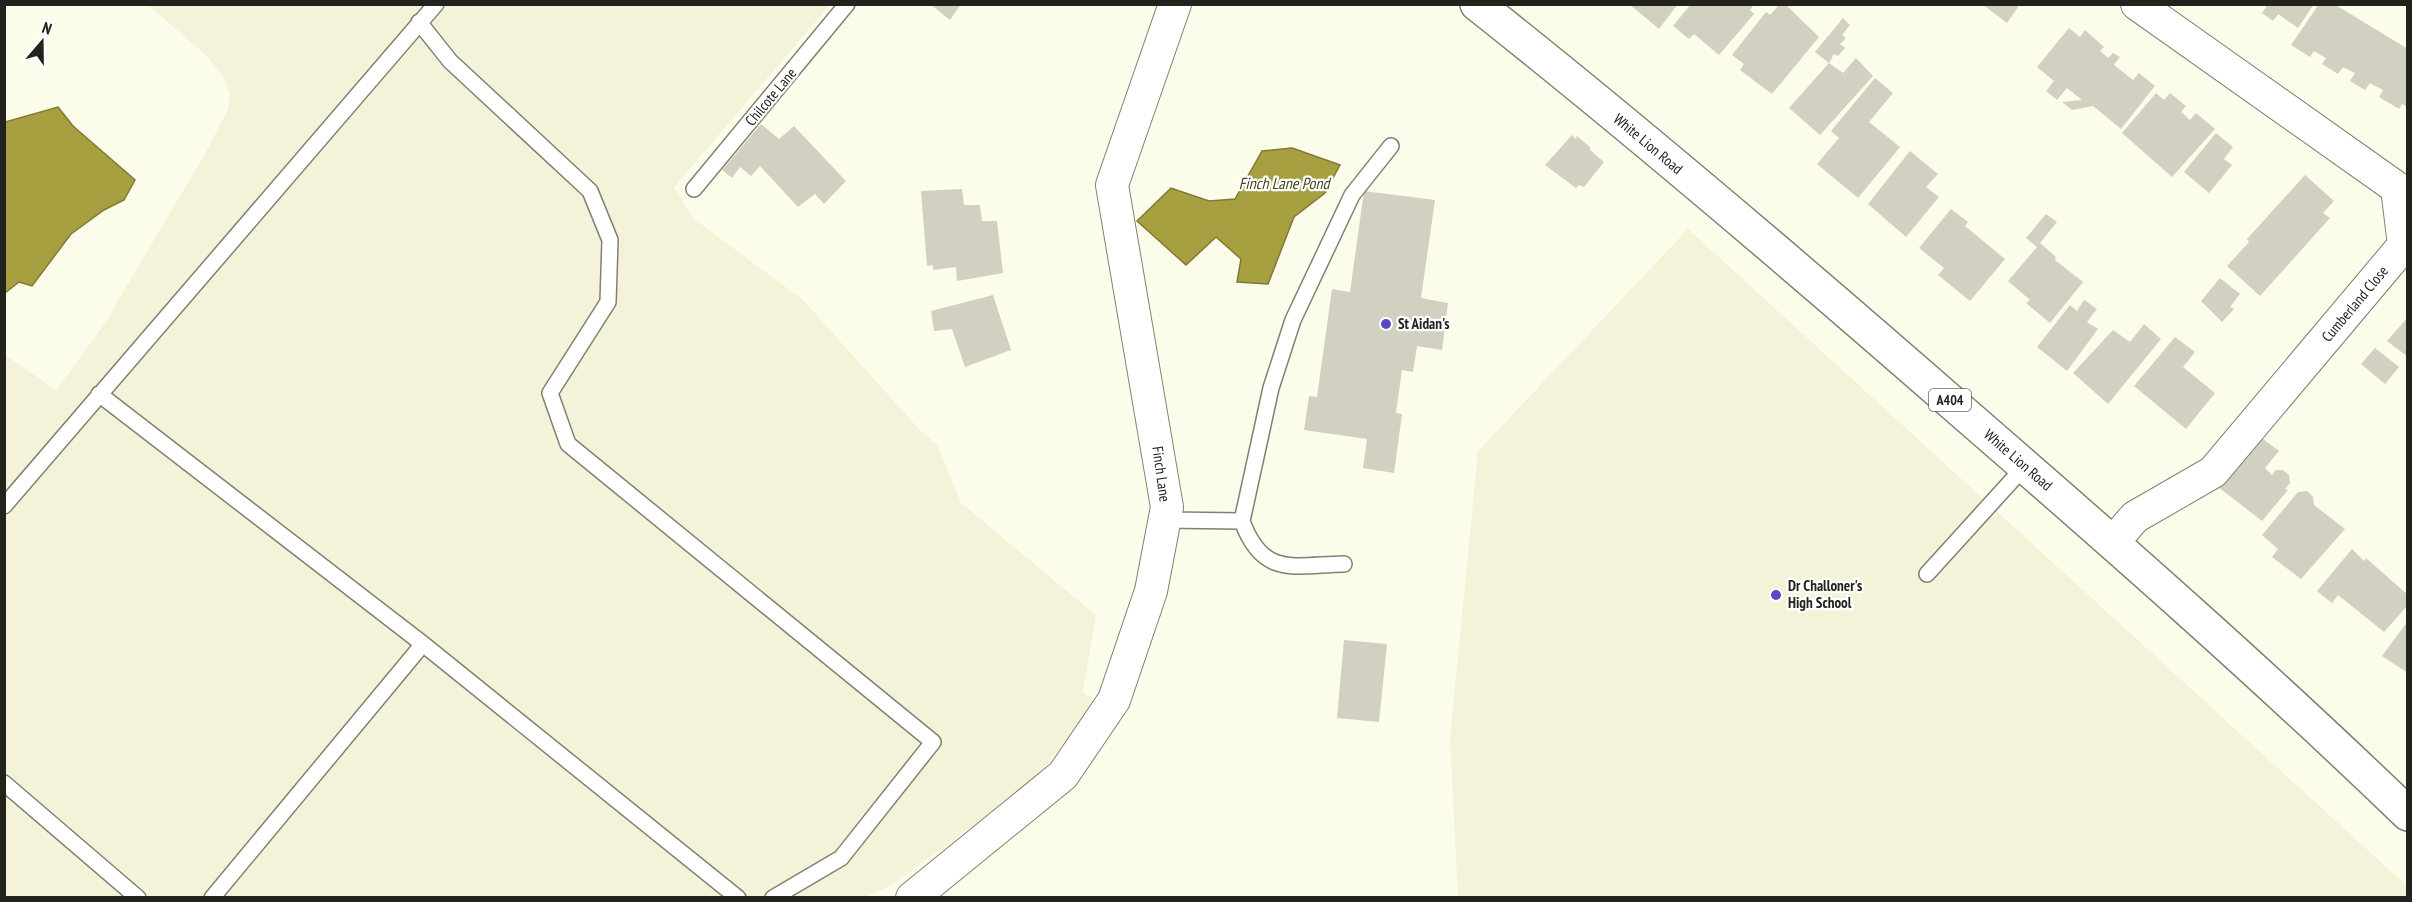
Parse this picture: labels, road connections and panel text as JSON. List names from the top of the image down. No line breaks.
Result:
{"streets":{"main road":["White Lion Road","A404"],"street":["Cumberland Close","Finch Lane"],"lane":["Chilcote Lane"]},"crossings":[["White Lion Road","Cumberland Close"]],"water":["Finch Lane Pond"],"places":["St Aidan's","Dr Challoner's High School"],"north":"top"}
